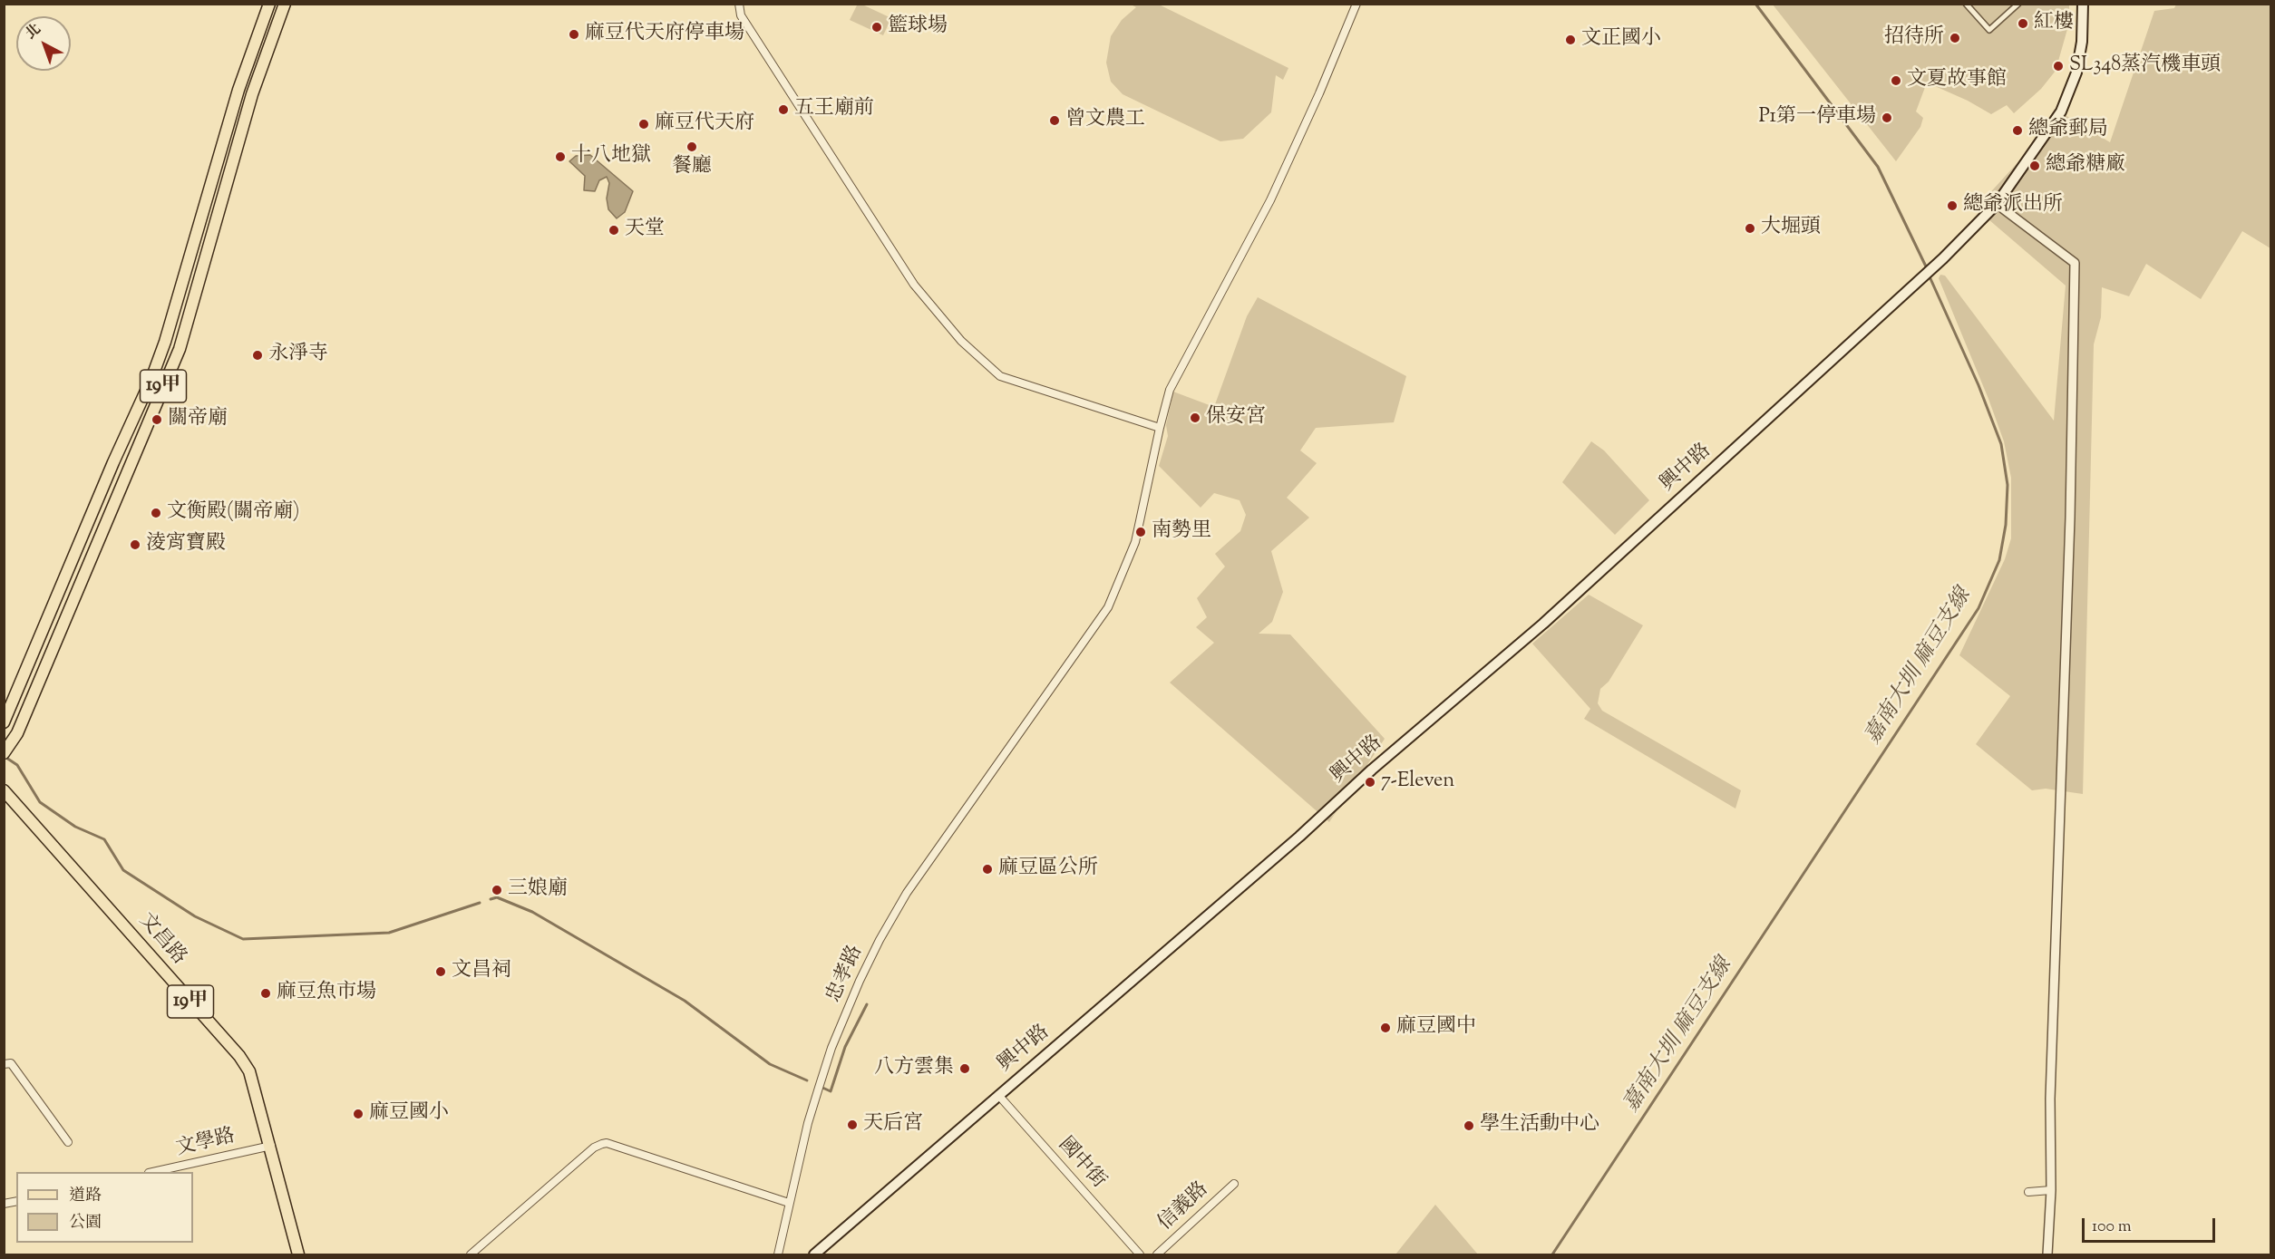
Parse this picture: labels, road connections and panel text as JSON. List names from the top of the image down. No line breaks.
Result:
{"streets":{"main road":["19甲","興中路","文昌路"],"street":["忠孝路","文學路","國中街","信義路"]},"crossings":[["興中路","國中街"],["文昌路","文學路"]],"water":["嘉南大圳 麻豆支線"],"places":["紅樓","籃球場","麻豆代天府停車場","招待所","文正國小","SL348蒸汽機車頭","文夏故事館","五王廟前","P1第一停車場","曾文農工","麻豆代天府","總爺郵局","餐廳","十八地獄","總爺糖廠","總爺派出所","大堀頭","天堂","永淨寺","保安宮","關帝廟","文衡殿(關帝廟)","南勢里","淩宵寶殿","7-Eleven","麻豆區公所","三娘廟","文昌祠","麻豆魚市場","麻豆國中","八方雲集","麻豆國小","天后宮","學生活動中心"],"legend":["道路","公園"],"scale_bar":"100 m","north":"top left"}
